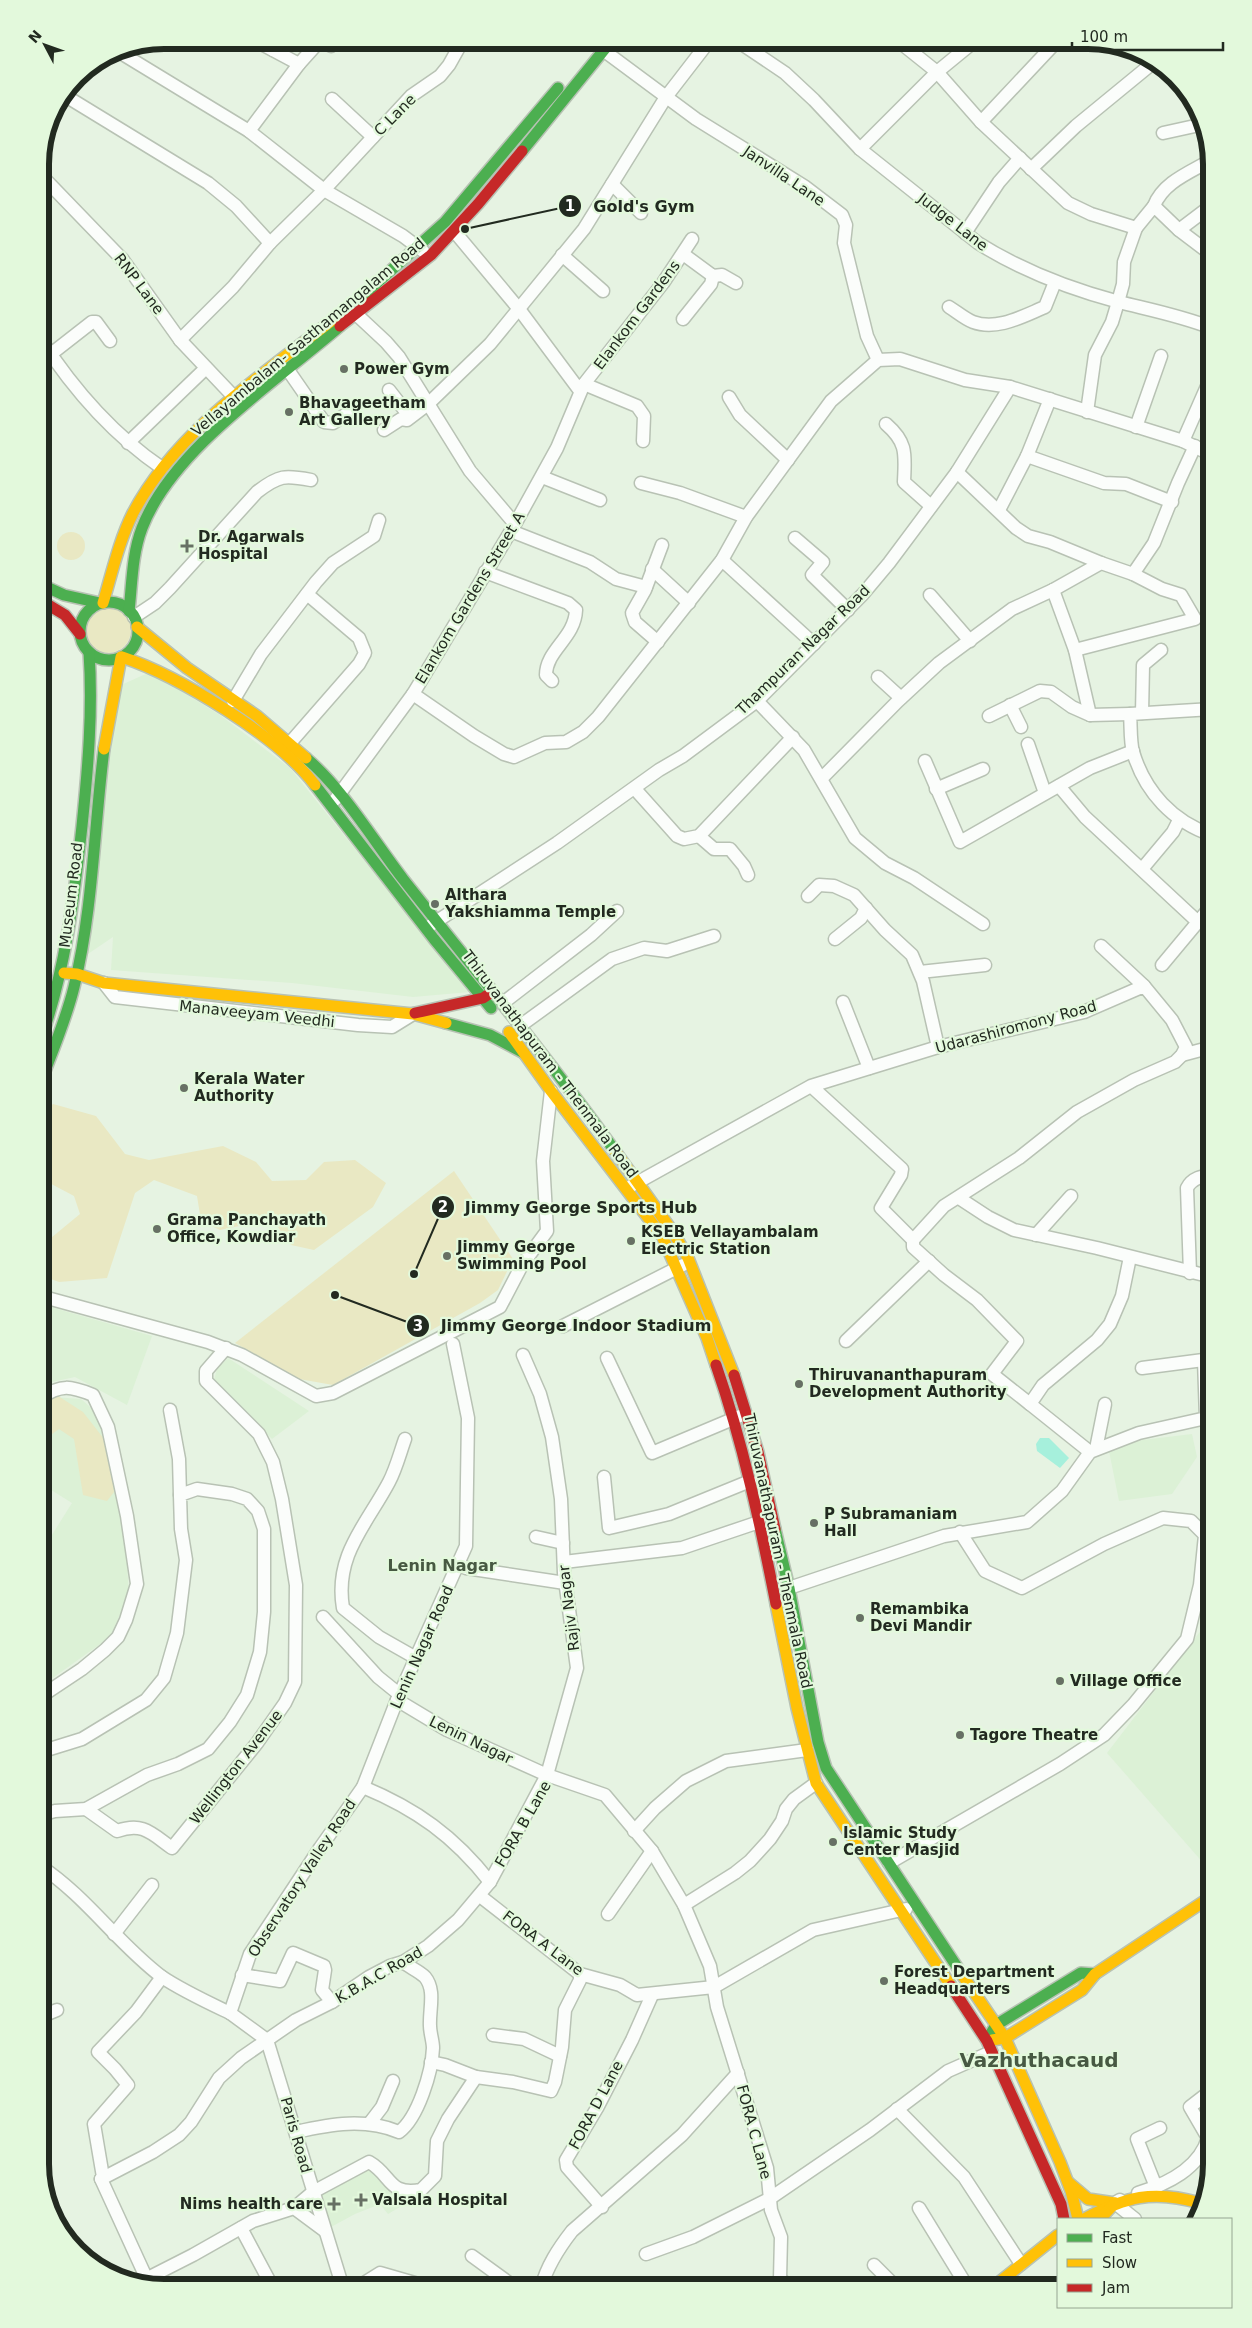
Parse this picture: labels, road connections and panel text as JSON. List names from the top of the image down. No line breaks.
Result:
{"streets":{"main road":["Vellayambalam- Sasthamangalam Road","Museum Road","Manaveeyam Veedhi","Thiruvanathapuram - Thenmala Road"],"street":["C Lane","Janvilla Lane","Judge Lane","RNP Lane","Elankom Gardens","Elankom Gardens Street A","Thampuran Nagar Road","Udarashiromony Road","Rajiv Nagar","Lenin Nagar Road","Lenin Nagar","Wellington Avenue","FORA B Lane","Observatory Valley Road","FORA A Lane","K.B.A.C Road","FORA D Lane","FORA C Lane","Paris Road"]},"crossings":[["C Lane","RNP Lane"],["RNP Lane","Vellayambalam- Sasthamangalam Road"],["Elankom Gardens","Elankom Gardens Street A"],["Vellayambalam- Sasthamangalam Road","Museum Road"],["Vellayambalam- Sasthamangalam Road","Thiruvanathapuram - Thenmala Road"],["Elankom Gardens Street A","Thiruvanathapuram - Thenmala Road"],["Thampuran Nagar Road","Thiruvanathapuram - Thenmala Road"],["Museum Road","Manaveeyam Veedhi"],["Museum Road","Thiruvanathapuram - Thenmala Road"],["Udarashiromony Road","Thiruvanathapuram - Thenmala Road"],["Rajiv Nagar","Lenin Nagar"],["Rajiv Nagar","FORA B Lane"],["Lenin Nagar Road","Lenin Nagar"],["Lenin Nagar Road","Observatory Valley Road"],["Lenin Nagar","FORA B Lane"],["FORA B Lane","FORA A Lane"],["FORA B Lane","FORA C Lane"],["FORA A Lane","K.B.A.C Road"],["FORA A Lane","FORA D Lane"],["FORA A Lane","FORA C Lane"],["K.B.A.C Road","Paris Road"]],"districts":["Lenin Nagar","Vazhuthacaud"],"places":{"other":["Gold's Gym","Power Gym","Bhavageetham Art Gallery","Althara Yakshiamma Temple","Kerala Water Authority","Grama Panchayath Office, Kowdiar","KSEB Vellayambalam Electric Station","Jimmy George Swimming Pool","Jimmy George Sports Hub","Jimmy George Indoor Stadium","Thiruvananthapuram Development Authority","P Subramaniam Hall","Remambika Devi Mandir","Village Office","Tagore Theatre","Islamic Study Center Masjid","Forest Department Headquarters"],"health":["Dr. Agarwals Hospital","Valsala Hospital","Nims health care"]},"legend":["Fast","Slow","Jam"],"scale_bar":"100 m","north":"top left"}
